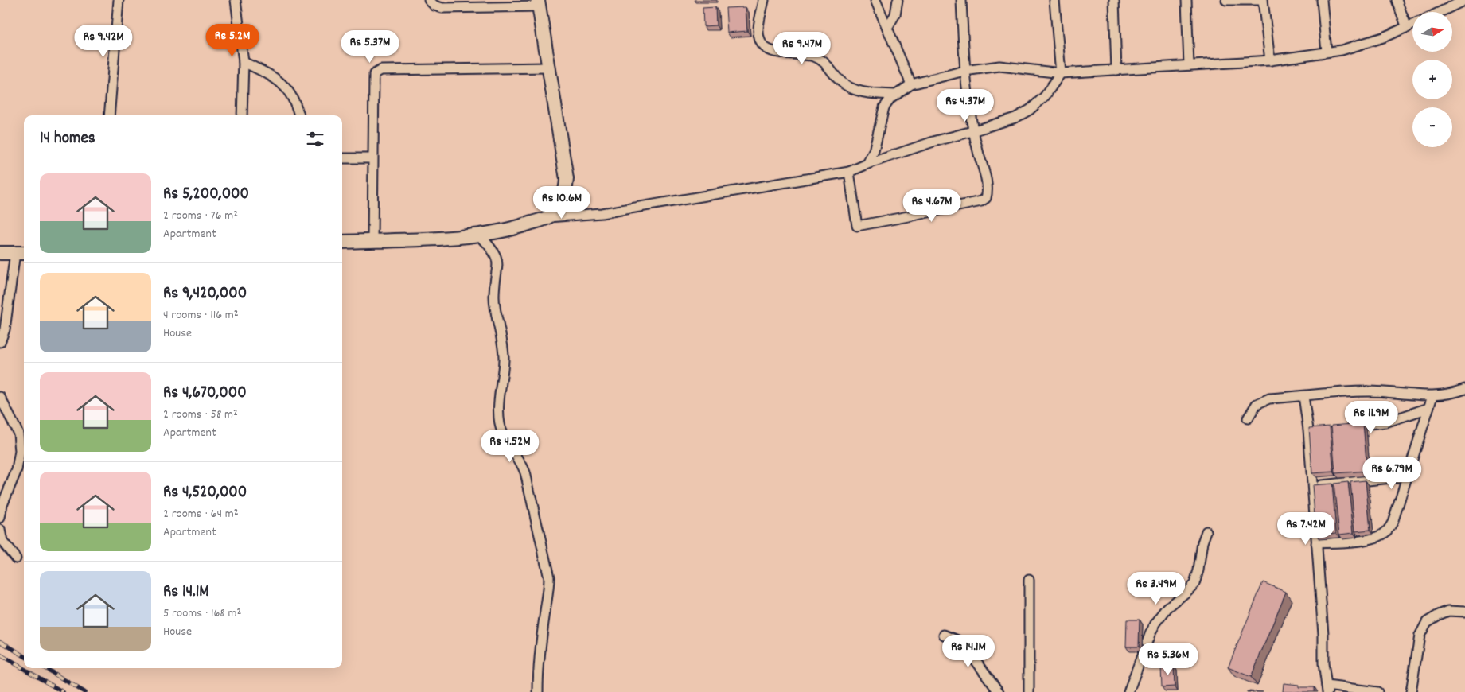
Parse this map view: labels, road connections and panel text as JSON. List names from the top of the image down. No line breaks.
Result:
{"north":"right","page":{"map_buttons":["+","−"],"price":["Rs 5.2M","Rs 9.42M","Rs 5.37M","Rs 9.47M","Rs 4.37M","Rs 10.6M","Rs 4.67M","Rs 11.9M","Rs 4.52M","Rs 6.79M","Rs 7.42M","Rs 3.49M","Rs 14.1M","Rs 5.36M"],"heading":"14 homes","list":[{"name":"Rs 5,200,000","note":"2 rooms · 76 m² · Apartment"},{"name":"Rs 9,420,000","note":"4 rooms · 116 m² · House"},{"name":"Rs 4,670,000","note":"2 rooms · 58 m² · Apartment"},{"name":"Rs 4,520,000","note":"2 rooms · 64 m² · Apartment"},{"name":"Rs 14.1M","note":"5 rooms · 168 m² · House"}]}}
